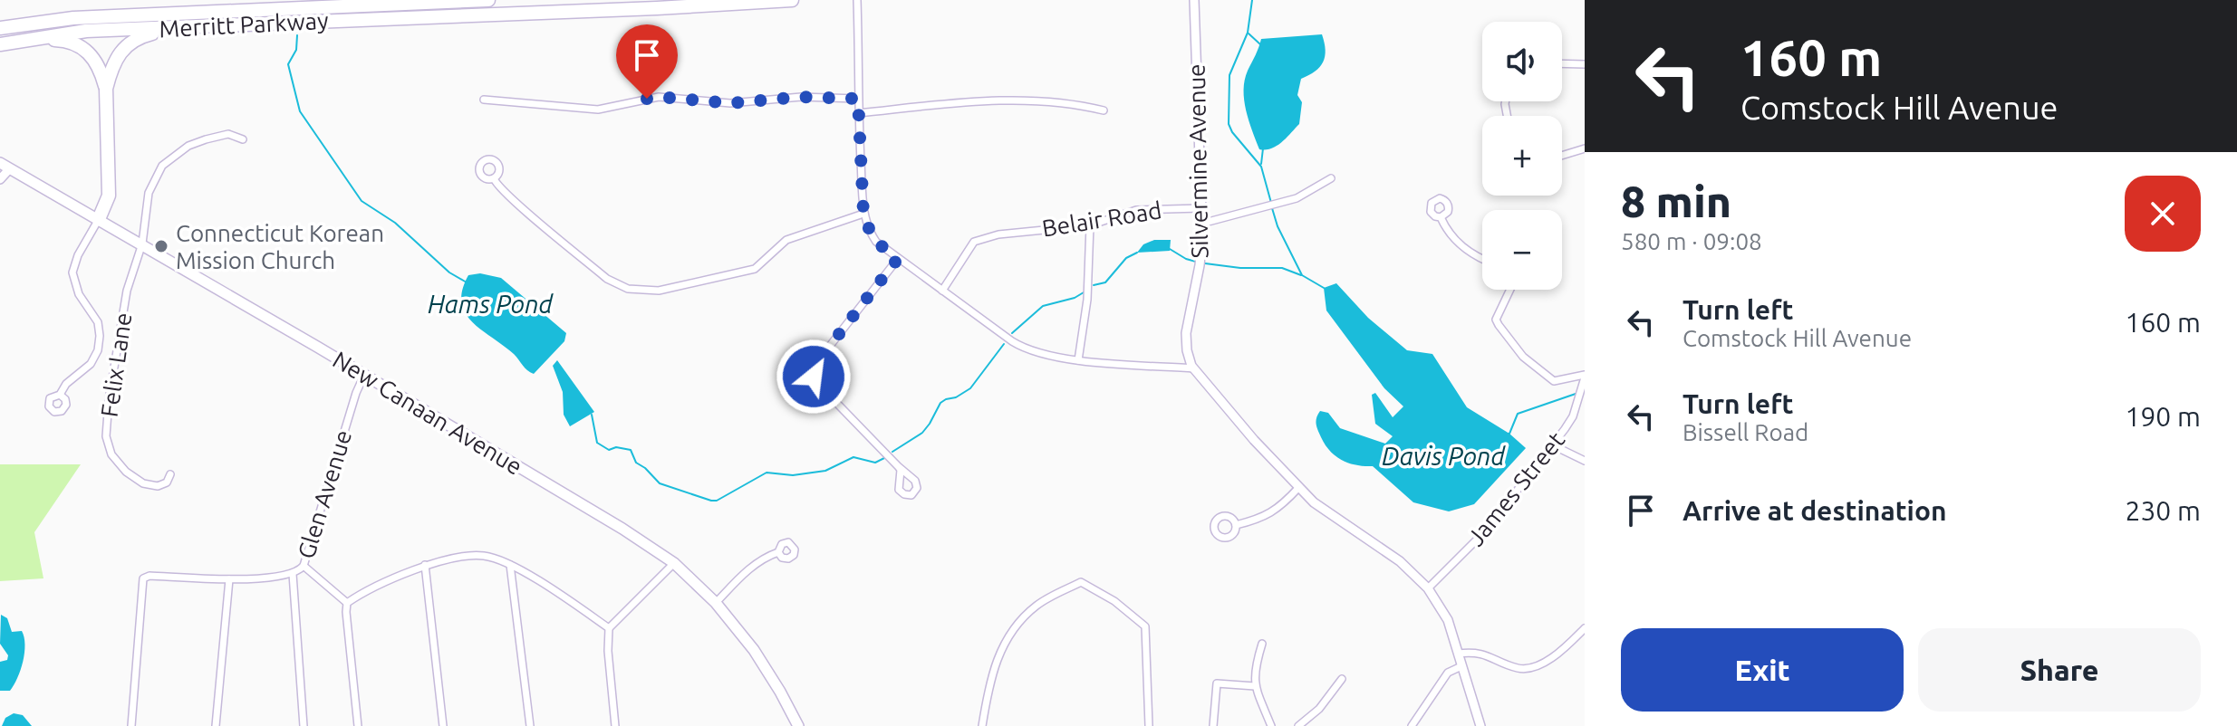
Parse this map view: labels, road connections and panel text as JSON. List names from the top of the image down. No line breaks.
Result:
{"streets":{"highway":["Merritt Parkway"],"main road":["New Canaan Avenue"],"street":["Silvermine Avenue","Belair Road","Felix Lane","James Street","Glen Avenue"]},"crossings":[["Silvermine Avenue","Belair Road"],["Silvermine Avenue","James Street"],["Felix Lane","New Canaan Avenue"],["New Canaan Avenue","Glen Avenue"]],"water":["Hams Pond","Davis Pond"],"places":["Connecticut Korean Mission Church"],"page":{"turn":["160 m","Comstock Hill Avenue"],"map_buttons":["+","−"],"heading":["8 min","580 m · 09:08"],"list":[{"name":"Turn left","note":"Comstock Hill Avenue","value":"160 m"},{"name":"Turn left","note":"Bissell Road","value":"190 m"},{"name":"Arrive at destination","value":"230 m"}],"buttons":["Exit","Share"]}}
